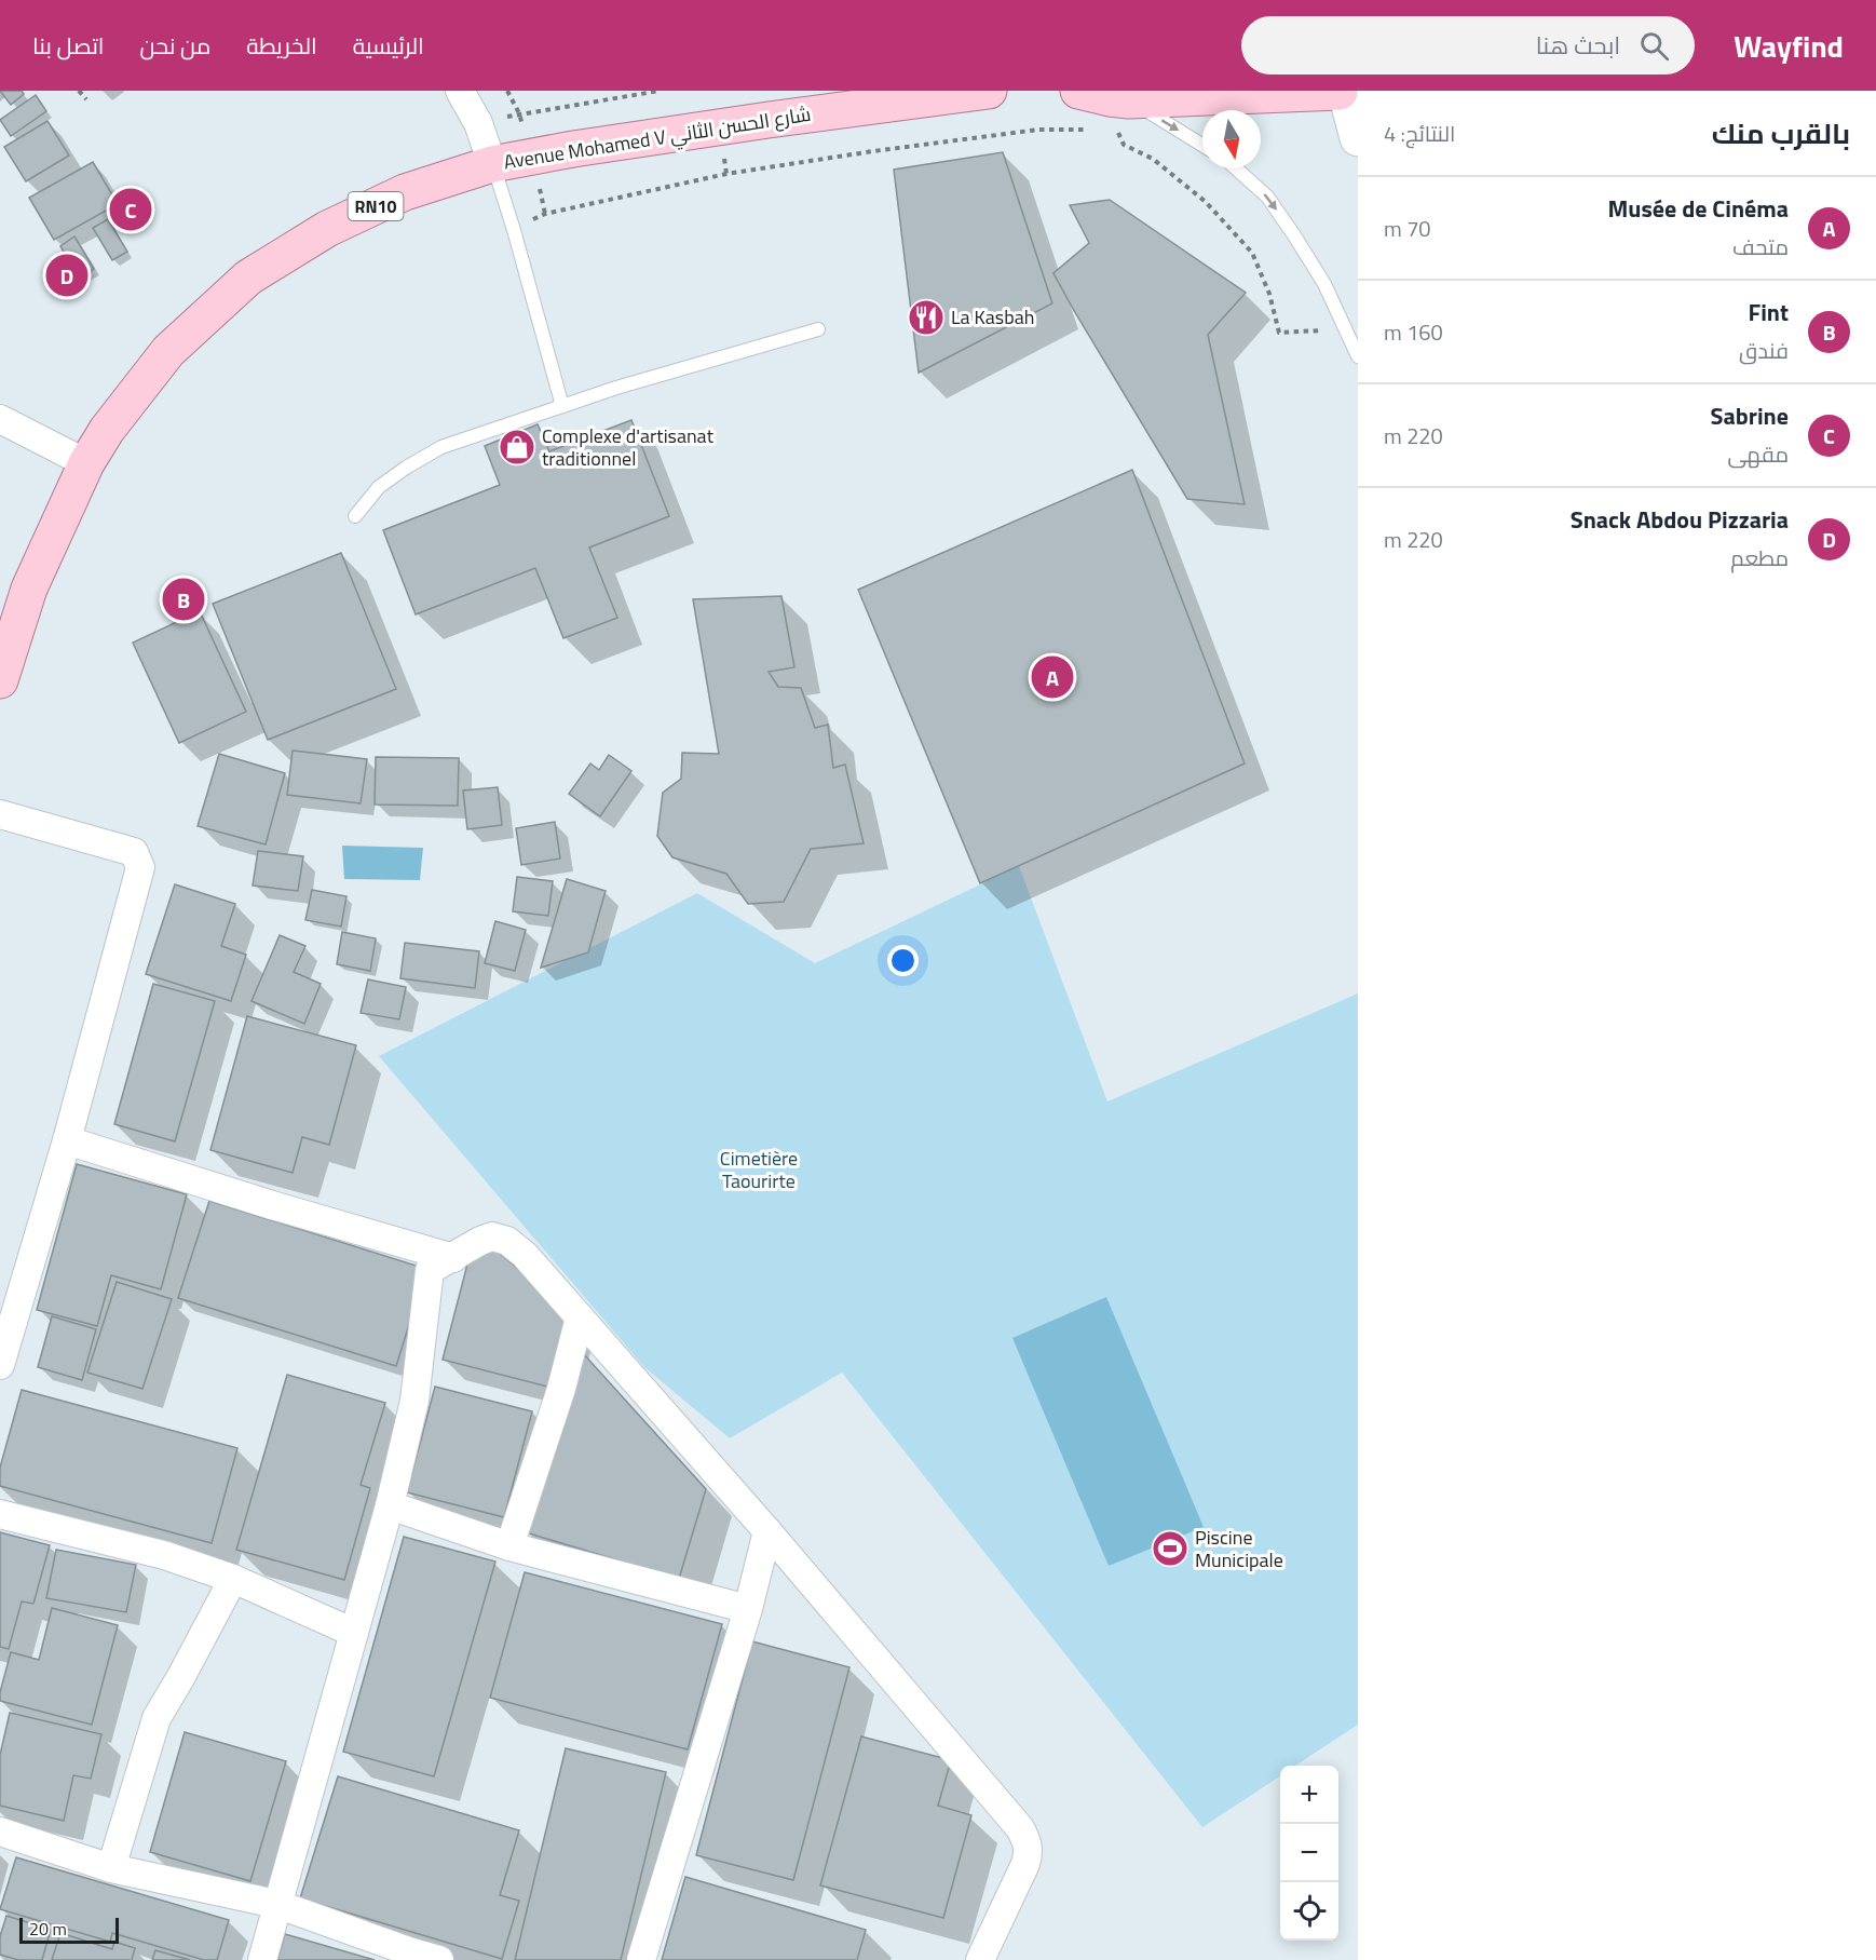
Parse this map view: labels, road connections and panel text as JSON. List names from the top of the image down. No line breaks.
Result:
{"streets":{"main road":["Avenue Mohamed V شارع الحسن الثاني","RN10"]},"parks":["Cimetière Taourirte"],"places":{"restaurant":["La Kasbah"],"shop":["Complexe d'artisanat traditionnel"],"sports":["Piscine Municipale"]},"scale_bar":"20 m","north":"bottom","page":{"header":"Wayfind","search":"ابحث هنا","nav":["الرئيسية","الخريطة","من نحن","اتصل بنا"],"heading":["بالقرب منك","النتائج: 4"],"list":[{"mark":"A","name":"Musée de Cinéma","note":"متحف","value":"70 m"},{"mark":"B","name":"Fint","note":"فندق","value":"160 m"},{"mark":"C","name":"Sabrine","note":"مقهى","value":"220 m"},{"mark":"D","name":"Snack Abdou Pizzaria","note":"مطعم","value":"220 m"}],"pins":["C","D","B","A"],"map_buttons":["+","−"],"scale":"20 m"}}
